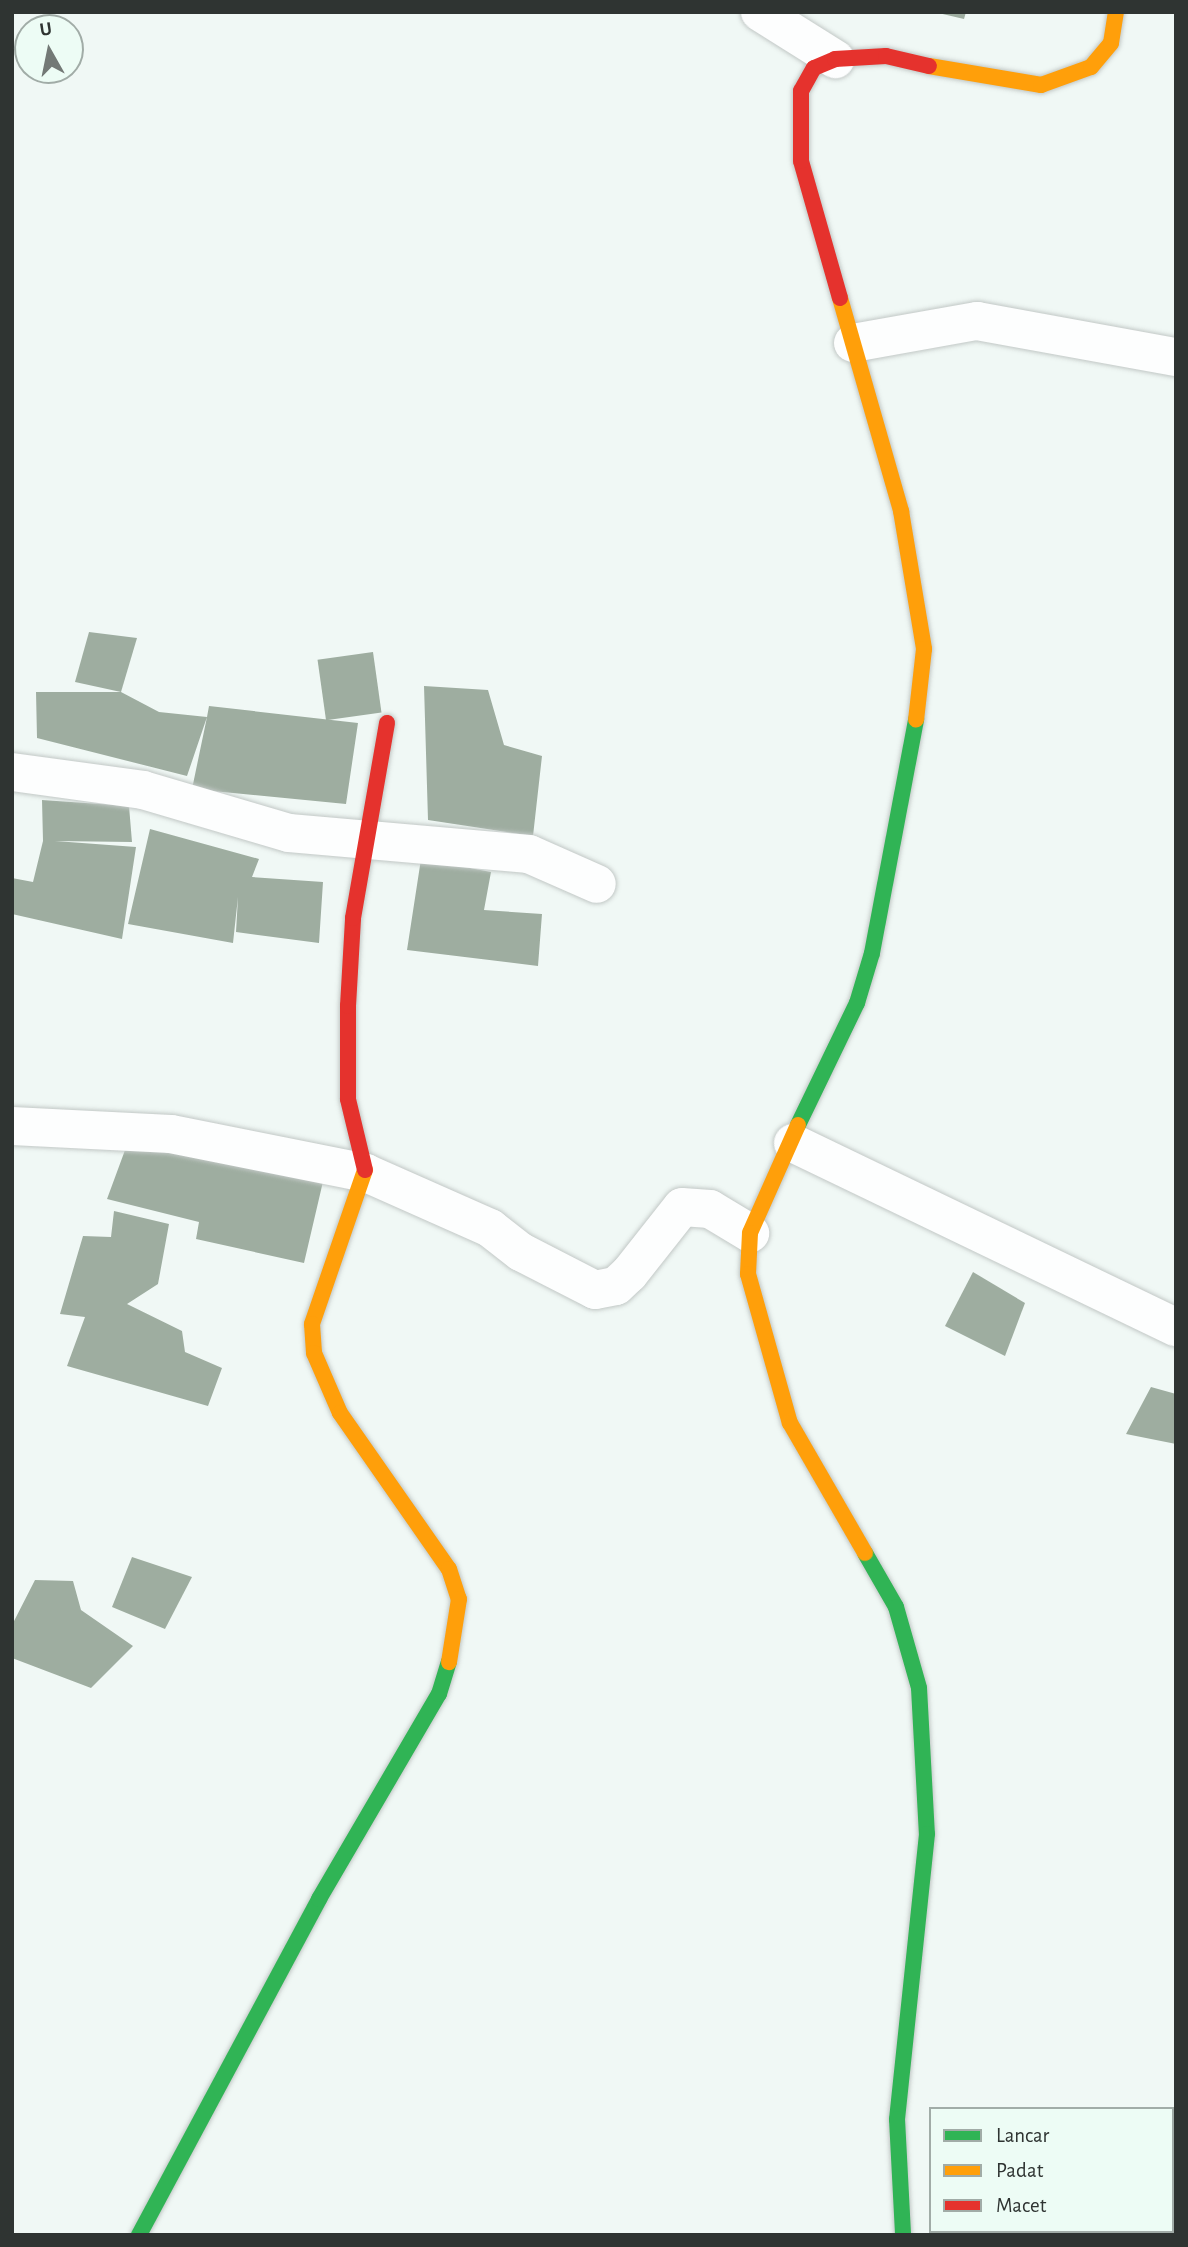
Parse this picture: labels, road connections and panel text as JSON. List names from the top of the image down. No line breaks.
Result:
{"legend":["Lancar","Padat","Macet"],"north":"top"}
